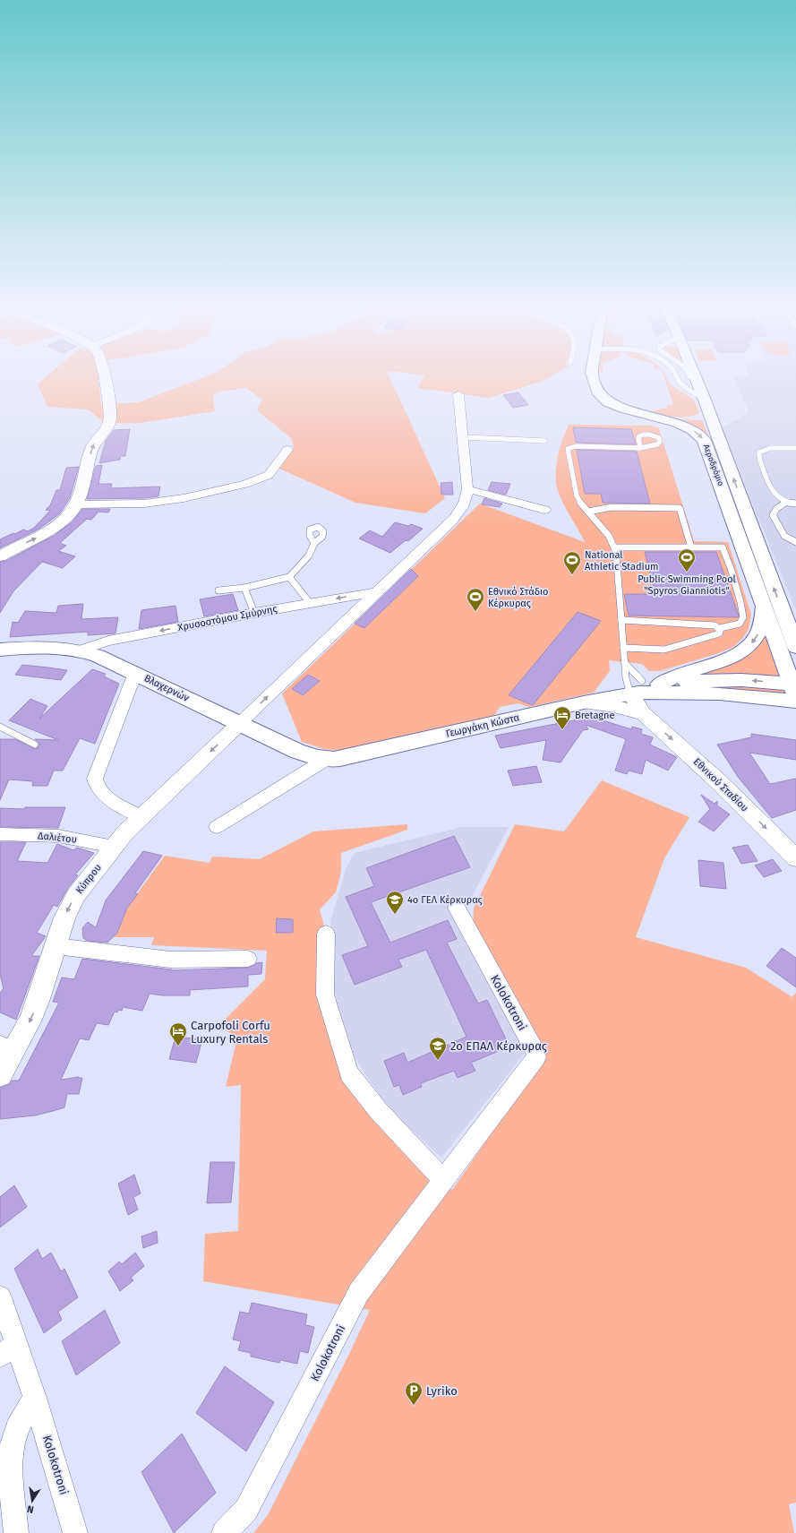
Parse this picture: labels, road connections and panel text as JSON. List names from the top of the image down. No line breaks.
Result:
{"streets":{"main road":["Αεροδρόμιο","Βλαχερνών","Γεωργάκη Κώστα"],"street":["Χρυσοστόμου Σμύρνης","Εθνικού Σταδίου","Δαλιέτου","Κύπρου","Kolokotroni"]},"crossings":[["Αεροδρόμιο","Γεωργάκη Κώστα"],["Χρυσοστόμου Σμύρνης","Βλαχερνών"],["Βλαχερνών","Γεωργάκη Κώστα"],["Βλαχερνών","Κύπρου"],["Δαλιέτου","Κύπρου"]],"one_way":["Εθνικού Σταδίου","Κύπρου"],"places":{"sports":["Public Swimming Pool \"Spyros Gianniotis\"","National Athletic Stadium","Εθνικό Στάδιο Κέρκυρας"],"hotel":["Bretagne","Carpofoli Corfu Luxury Rentals"],"school or university":["4ο ΓΕΛ Κέρκυρας","2ο ΕΠΑΛ Κέρκυρας"],"parking":["Lyriko"]},"north":"bottom"}
